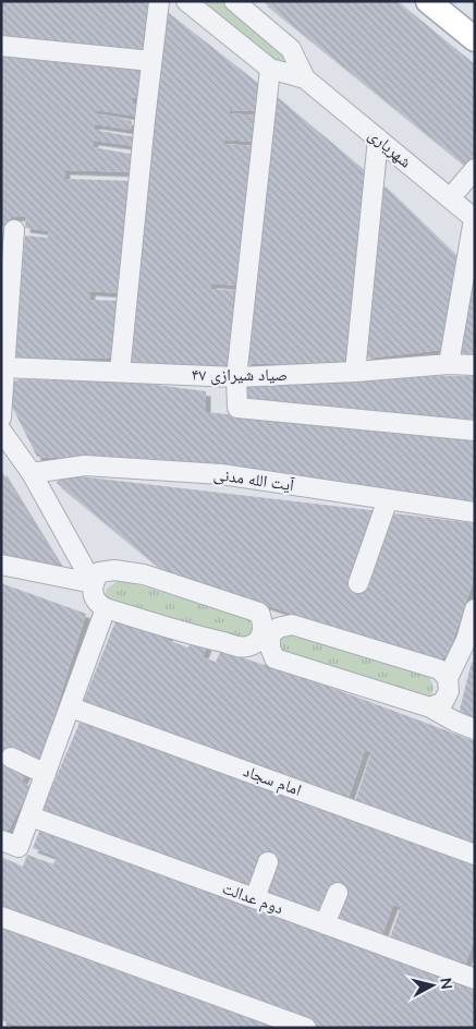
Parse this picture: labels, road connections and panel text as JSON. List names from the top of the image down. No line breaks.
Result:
{"streets":{"street":["شهریاری","صیاد شیرازی ۴۷","آیت الله مدنی","امام سجاد","دوم عدالت"]},"north":"right"}
